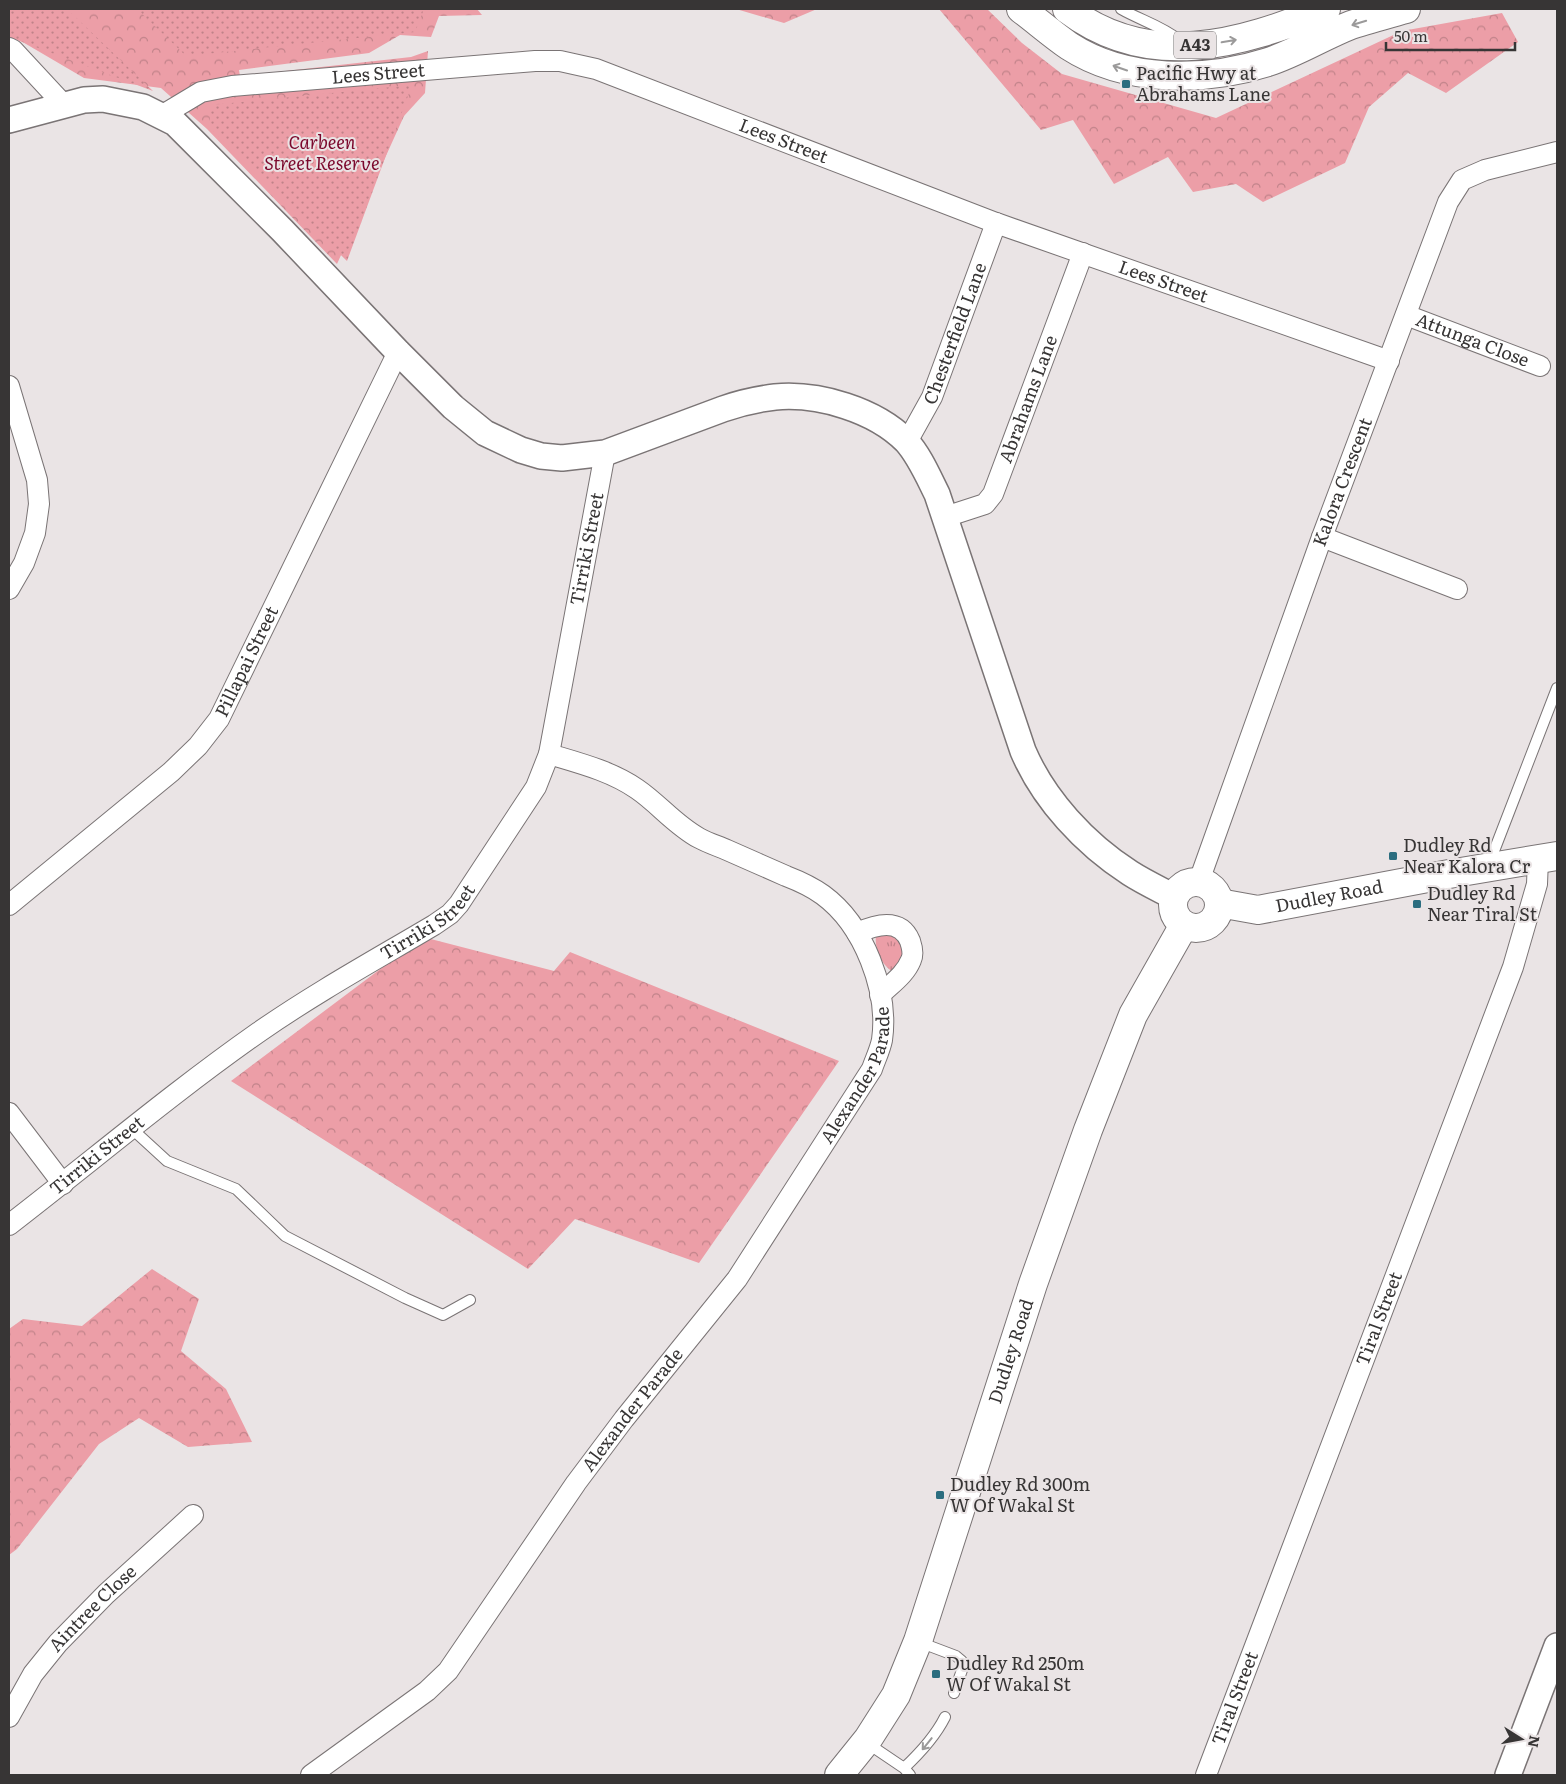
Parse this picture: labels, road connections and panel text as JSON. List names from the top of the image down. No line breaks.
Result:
{"streets":{"main road":["A43","Dudley Road"],"street":["Lees Street","Chesterfield Lane","Attunga Close","Abrahams Lane","Kalora Crescent","Tirriki Street","Pillapai Street","Alexander Parade","Tiral Street","Aintree Close"]},"crossings":[["Lees Street","Chesterfield Lane"],["Lees Street","Abrahams Lane"],["Lees Street","Kalora Crescent"],["Attunga Close","Kalora Crescent"],["Kalora Crescent","Dudley Road"],["Tirriki Street","Alexander Parade"],["Dudley Road","Tiral Street"]],"parks":["Carbeen Street Reserve"],"places":{"transit":["Pacific Hwy at Abrahams Lane","Dudley Rd Near Kalora Cr","Dudley Rd Near Tiral St","Dudley Rd 300m W Of Wakal St","Dudley Rd 250m W Of Wakal St"]},"scale_bar":"50 m","north":"right"}
